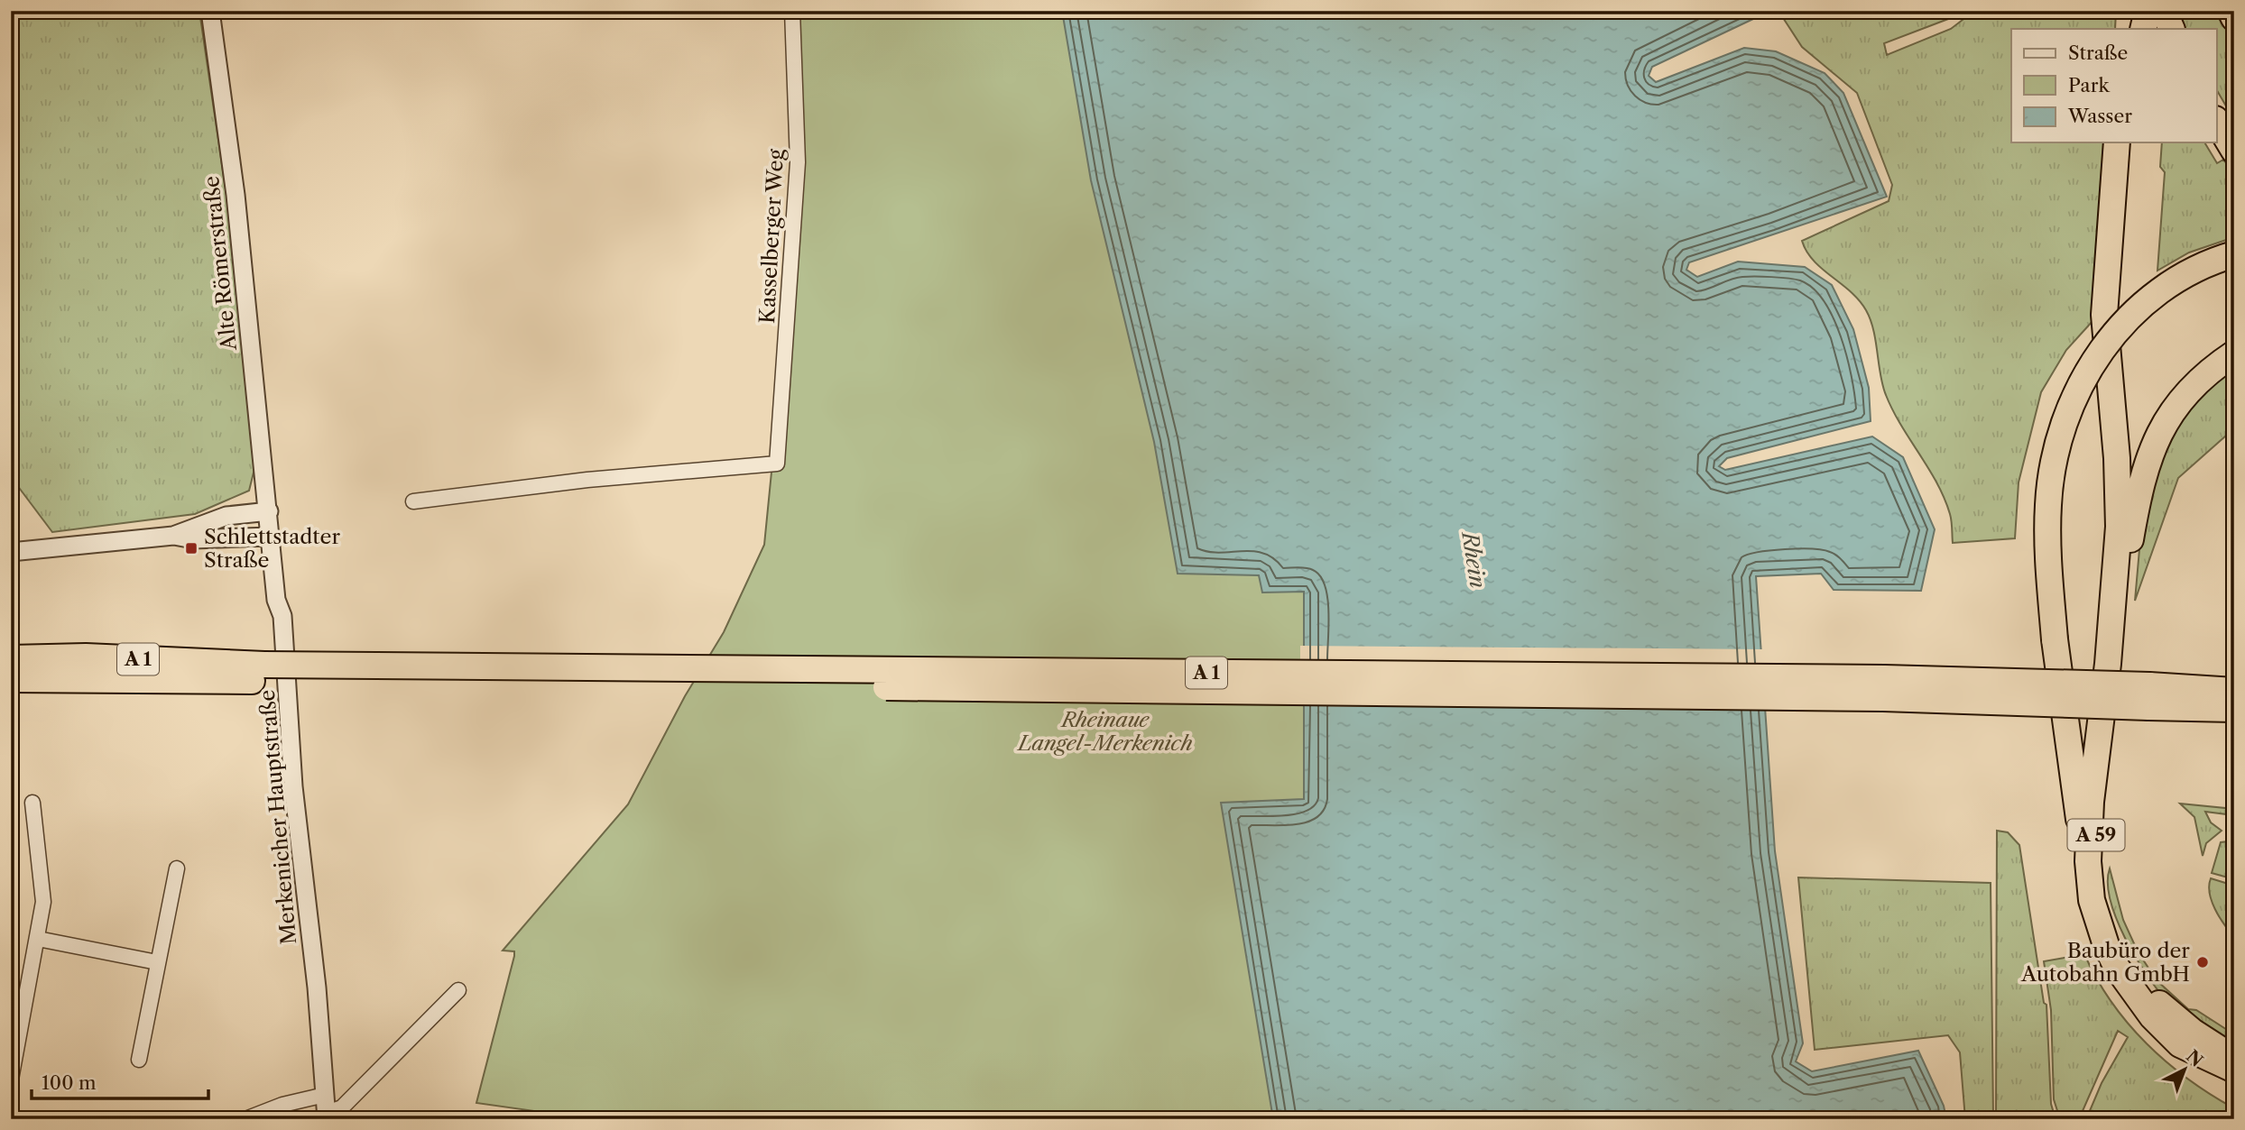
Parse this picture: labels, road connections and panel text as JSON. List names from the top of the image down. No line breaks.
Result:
{"streets":{"highway":["A 1","A 59"],"street":["Kasselberger Weg","Alte Römerstraße","Merkenicher Hauptstraße"]},"crossings":[["Alte Römerstraße","Merkenicher Hauptstraße"]],"water":["Rhein"],"parks":["Rheinaue Langel-Merkenich"],"places":{"transit":["Schlettstadter Straße"],"other":["Baubüro der Autobahn GmbH"]},"legend":["Straße","Park","Wasser"],"scale_bar":"100 m","north":"top right"}
